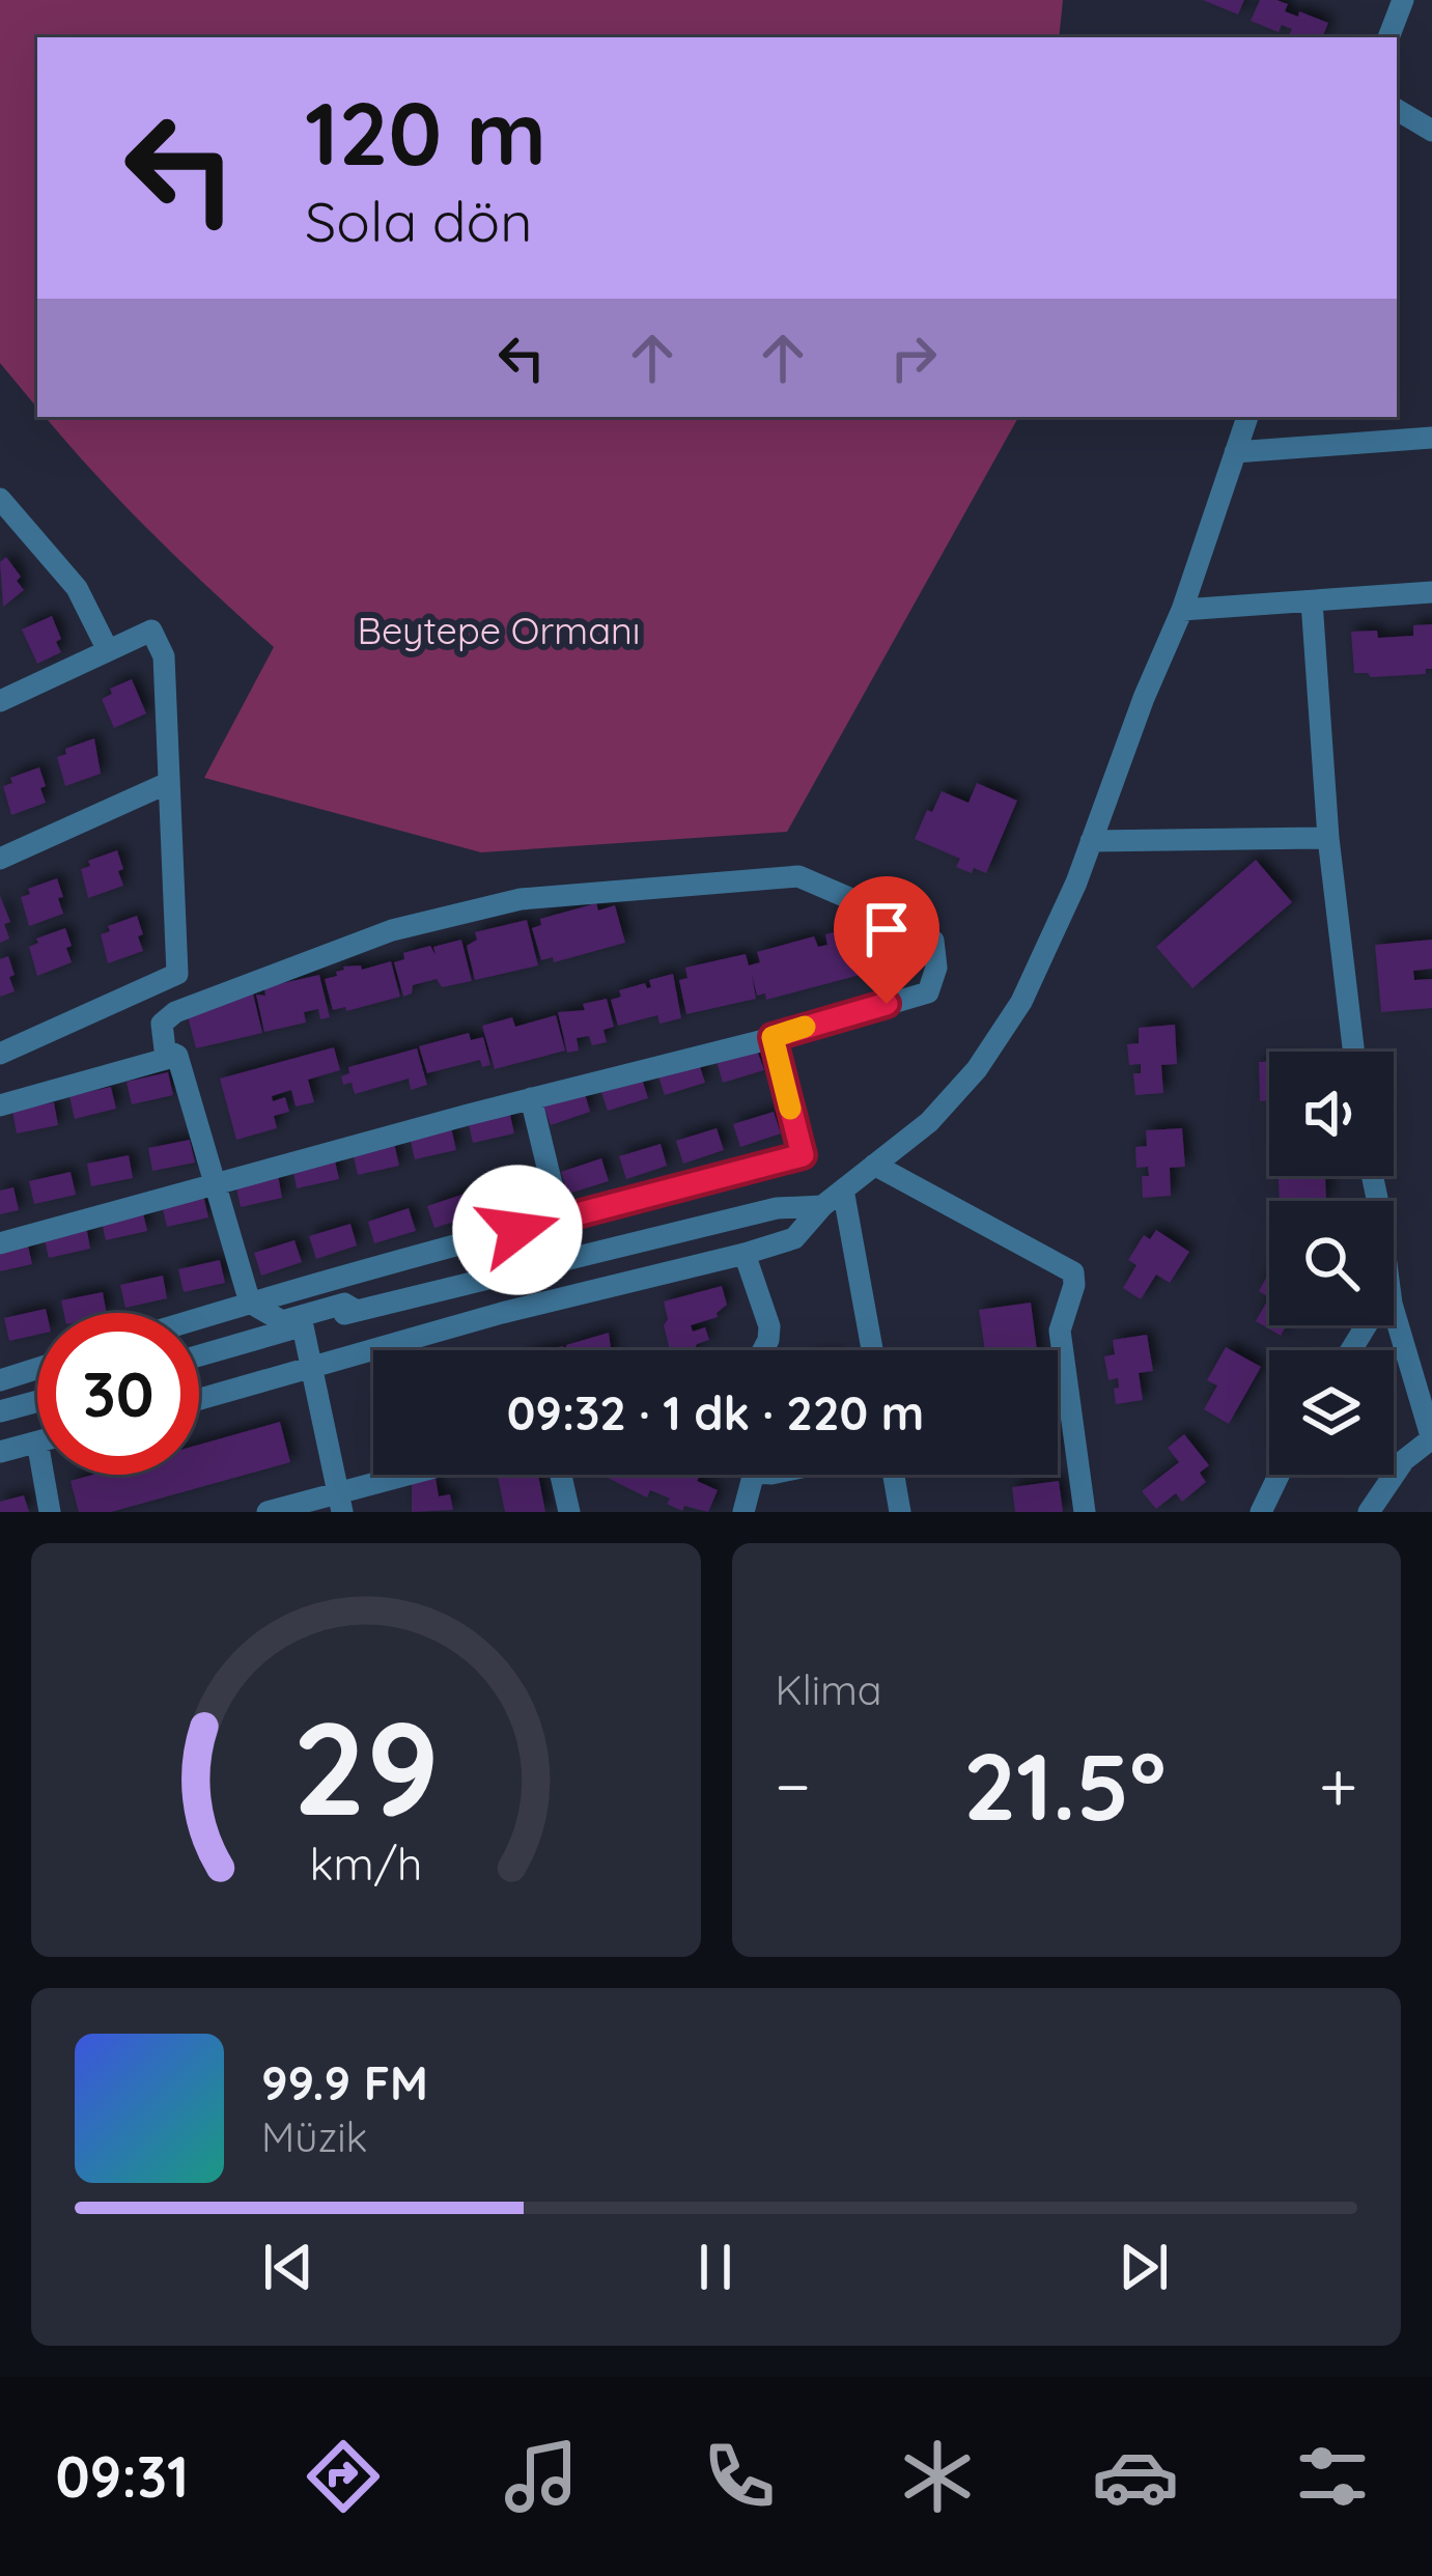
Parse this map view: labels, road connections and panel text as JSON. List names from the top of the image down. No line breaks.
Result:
{"parks":["Beytepe Ormanı"],"page":{"turn":["120 m","Sola dön"],"limit":"30","trip":"09:32 · 1 dk · 220 m","tile":"Klima","heat":["−","21.5°","+"],"song":["99.9 FM","Müzik"],"tabs":"09:31","gauge":["29","km/h"]}}
